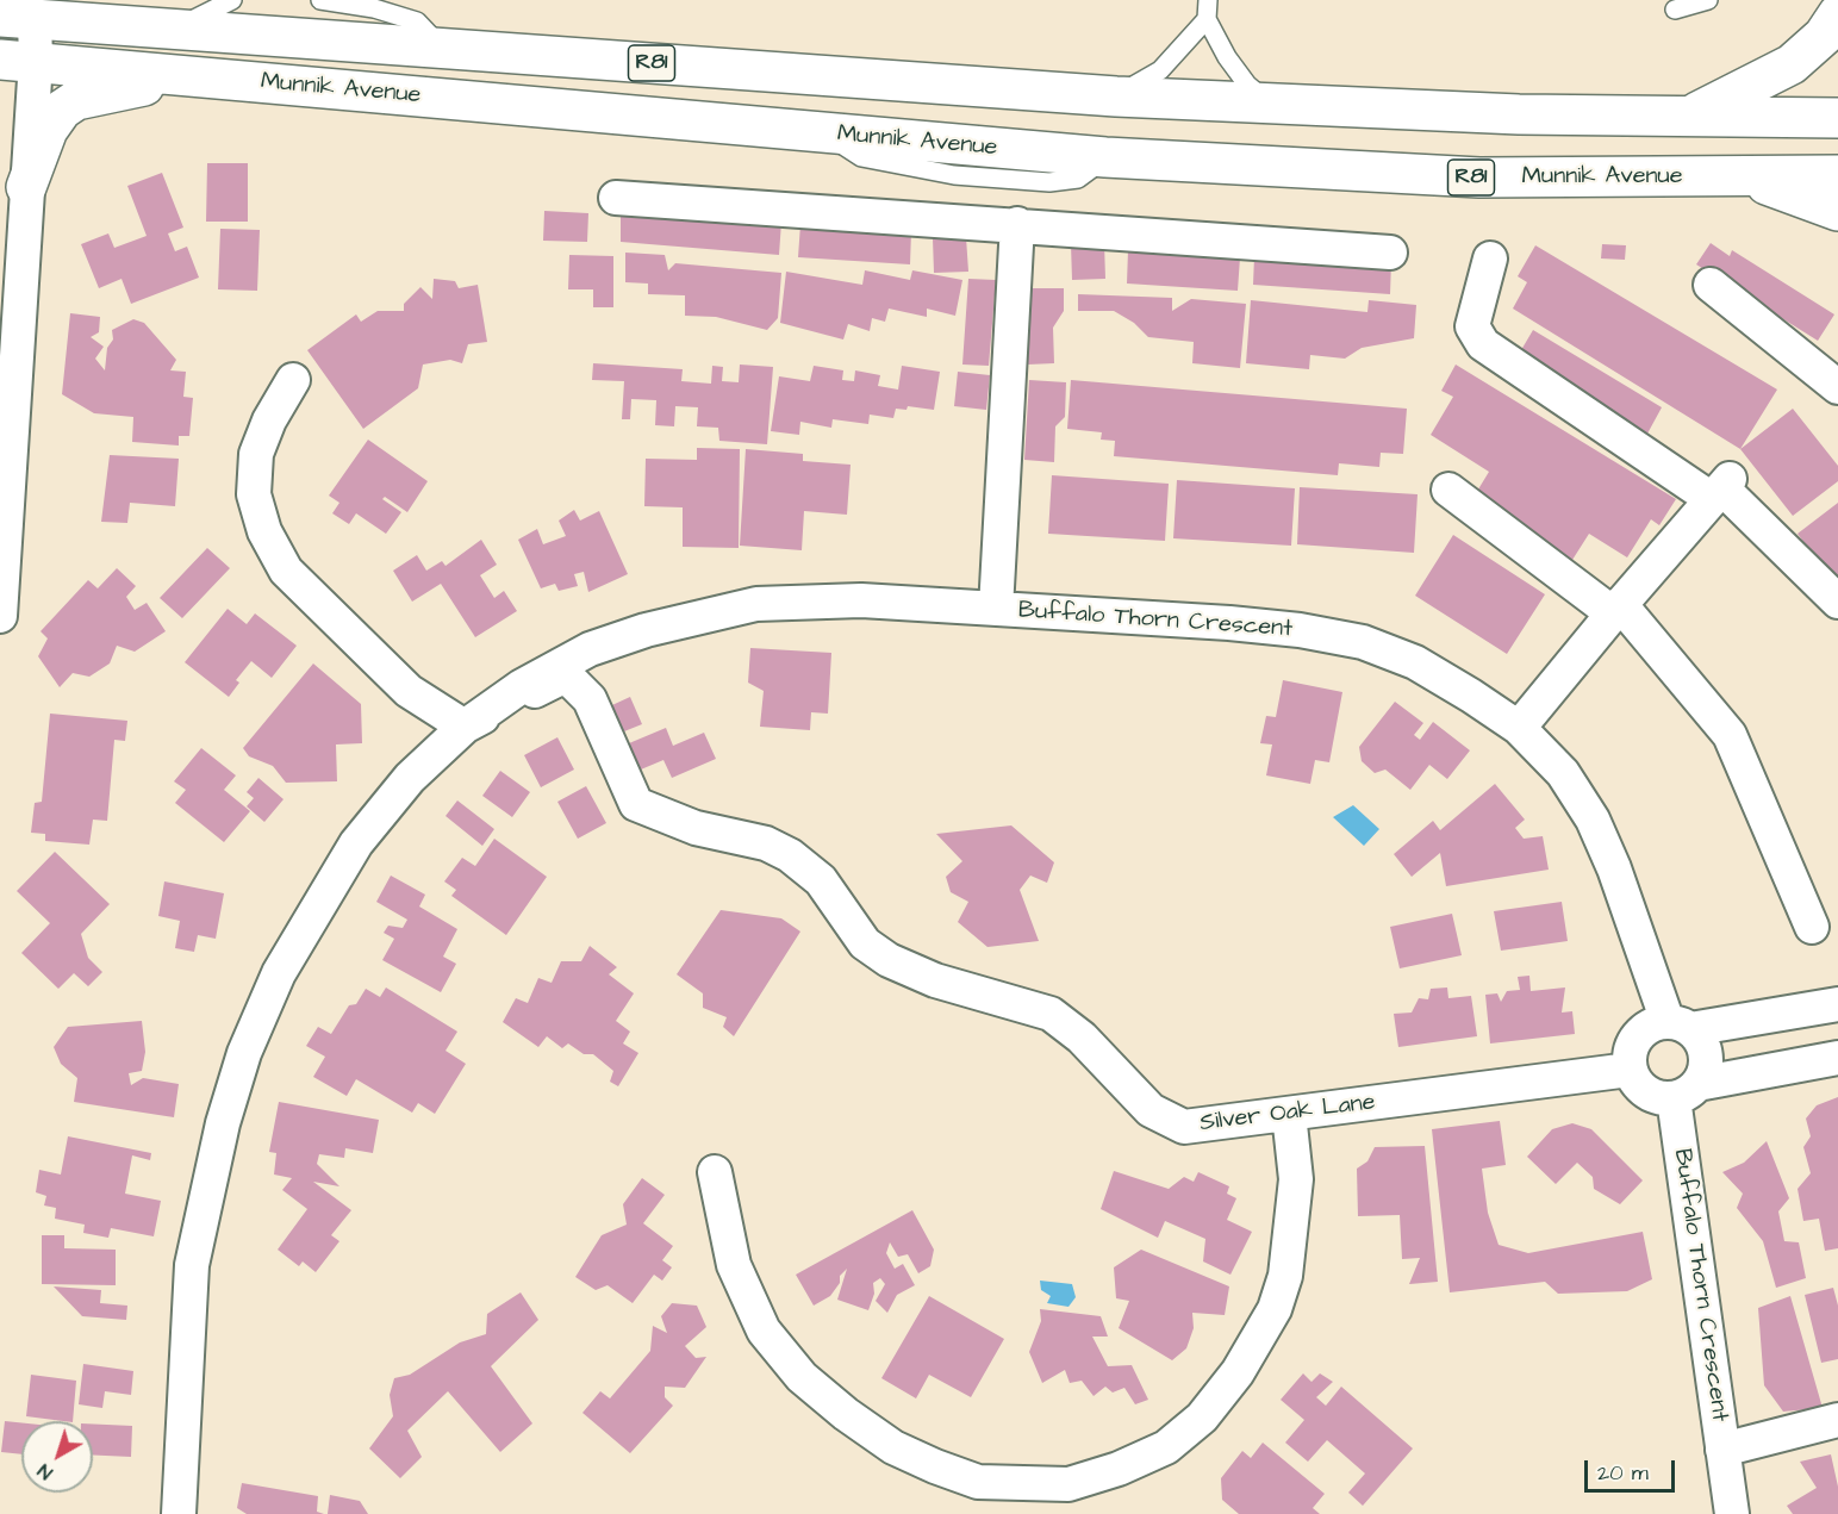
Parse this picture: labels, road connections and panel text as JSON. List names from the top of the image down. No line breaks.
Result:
{"streets":{"main road":["R81","Munnik Avenue"],"street":["Buffalo Thorn Crescent","Silver Oak Lane"]},"crossings":[["Buffalo Thorn Crescent","Silver Oak Lane"]],"scale_bar":"20 m","north":"bottom left"}
